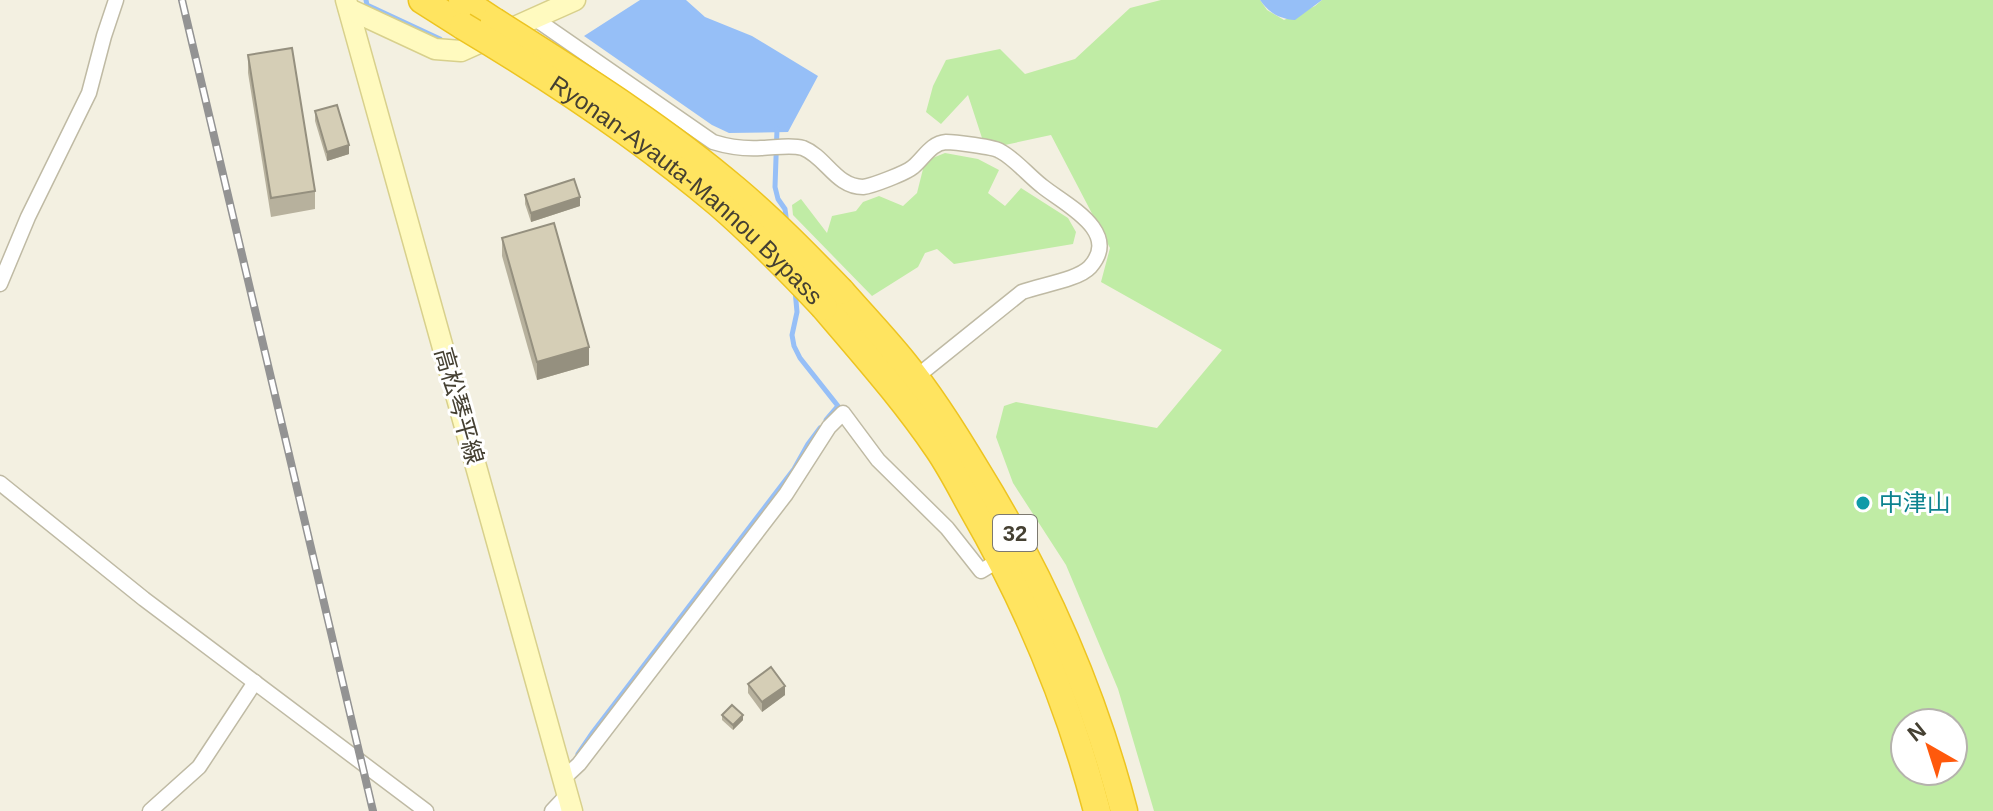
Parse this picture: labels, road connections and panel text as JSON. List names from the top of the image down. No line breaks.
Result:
{"streets":{"highway":["Ryonan-Ayauta-Mannou Bypass","32"],"main road":["高松琴平線"]},"places":["中津山"],"north":"top left"}
